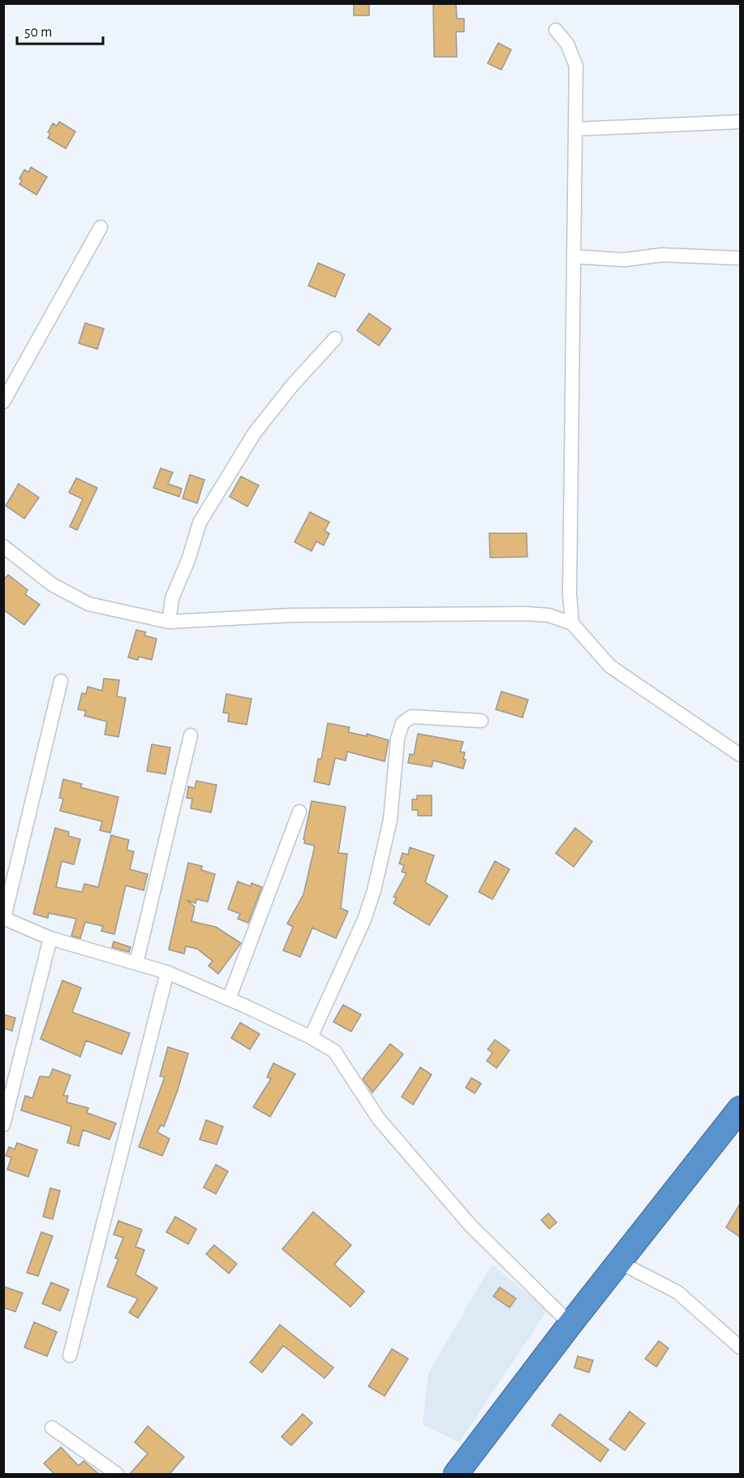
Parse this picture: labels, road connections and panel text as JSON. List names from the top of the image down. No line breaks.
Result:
{"scale_bar":"50 m"}
